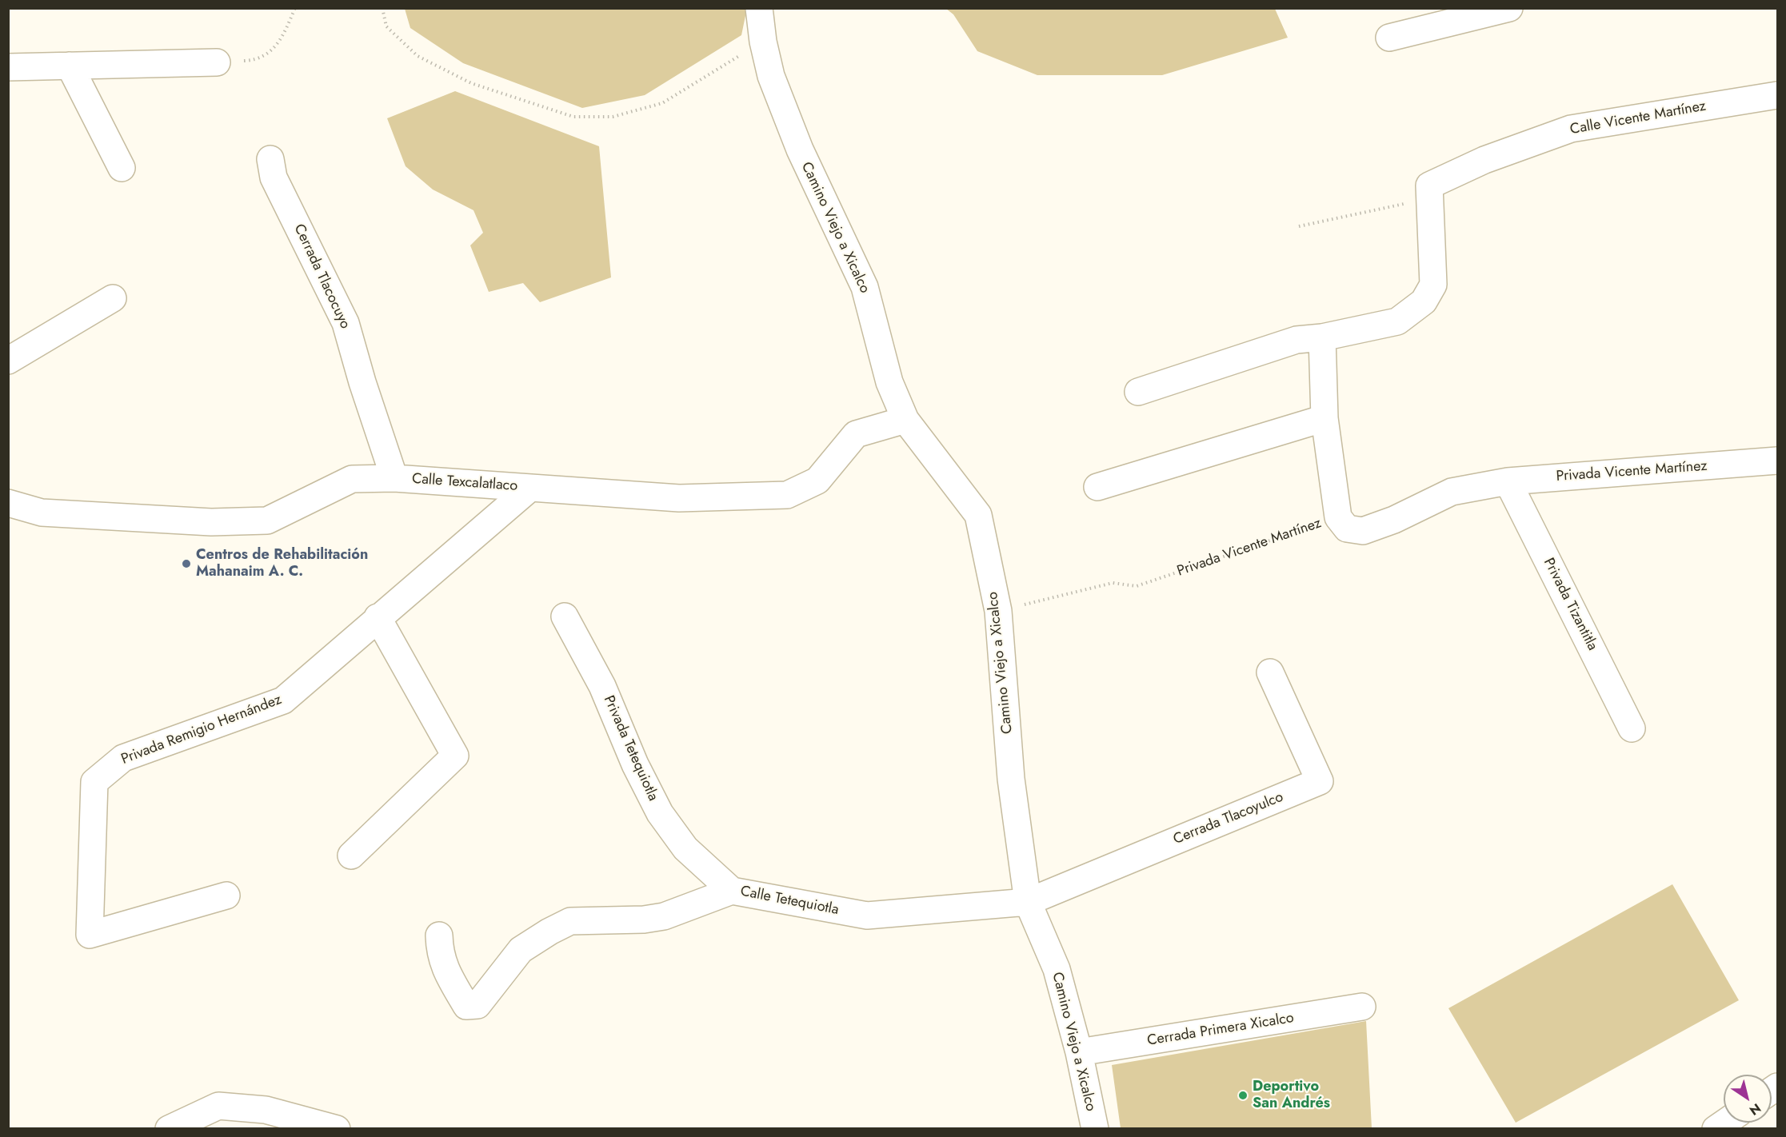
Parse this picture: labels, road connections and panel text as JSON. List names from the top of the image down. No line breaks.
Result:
{"streets":{"street":["Calle Vicente Martínez","Camino Viejo a Xicalco","Cerrada Tlacocuyo","Privada Vicente Martínez","Calle Texcalatlaco","Privada Tizantitla","Privada Remigio Hernández","Privada Tetequiotla","Cerrada Tlacoyulco","Calle Tetequiotla","Cerrada Primera Xicalco"]},"crossings":[["Camino Viejo a Xicalco","Privada Vicente Martínez"],["Camino Viejo a Xicalco","Calle Texcalatlaco"],["Camino Viejo a Xicalco","Cerrada Tlacoyulco"],["Camino Viejo a Xicalco","Calle Tetequiotla"],["Camino Viejo a Xicalco","Cerrada Primera Xicalco"],["Cerrada Tlacocuyo","Calle Texcalatlaco"],["Privada Vicente Martínez","Privada Tizantitla"],["Calle Texcalatlaco","Privada Remigio Hernández"],["Privada Tetequiotla","Calle Tetequiotla"],["Cerrada Tlacoyulco","Calle Tetequiotla"]],"places":["Centros de Rehabilitación Mahanaim A. C.","Deportivo San Andrés"],"north":"bottom right"}
